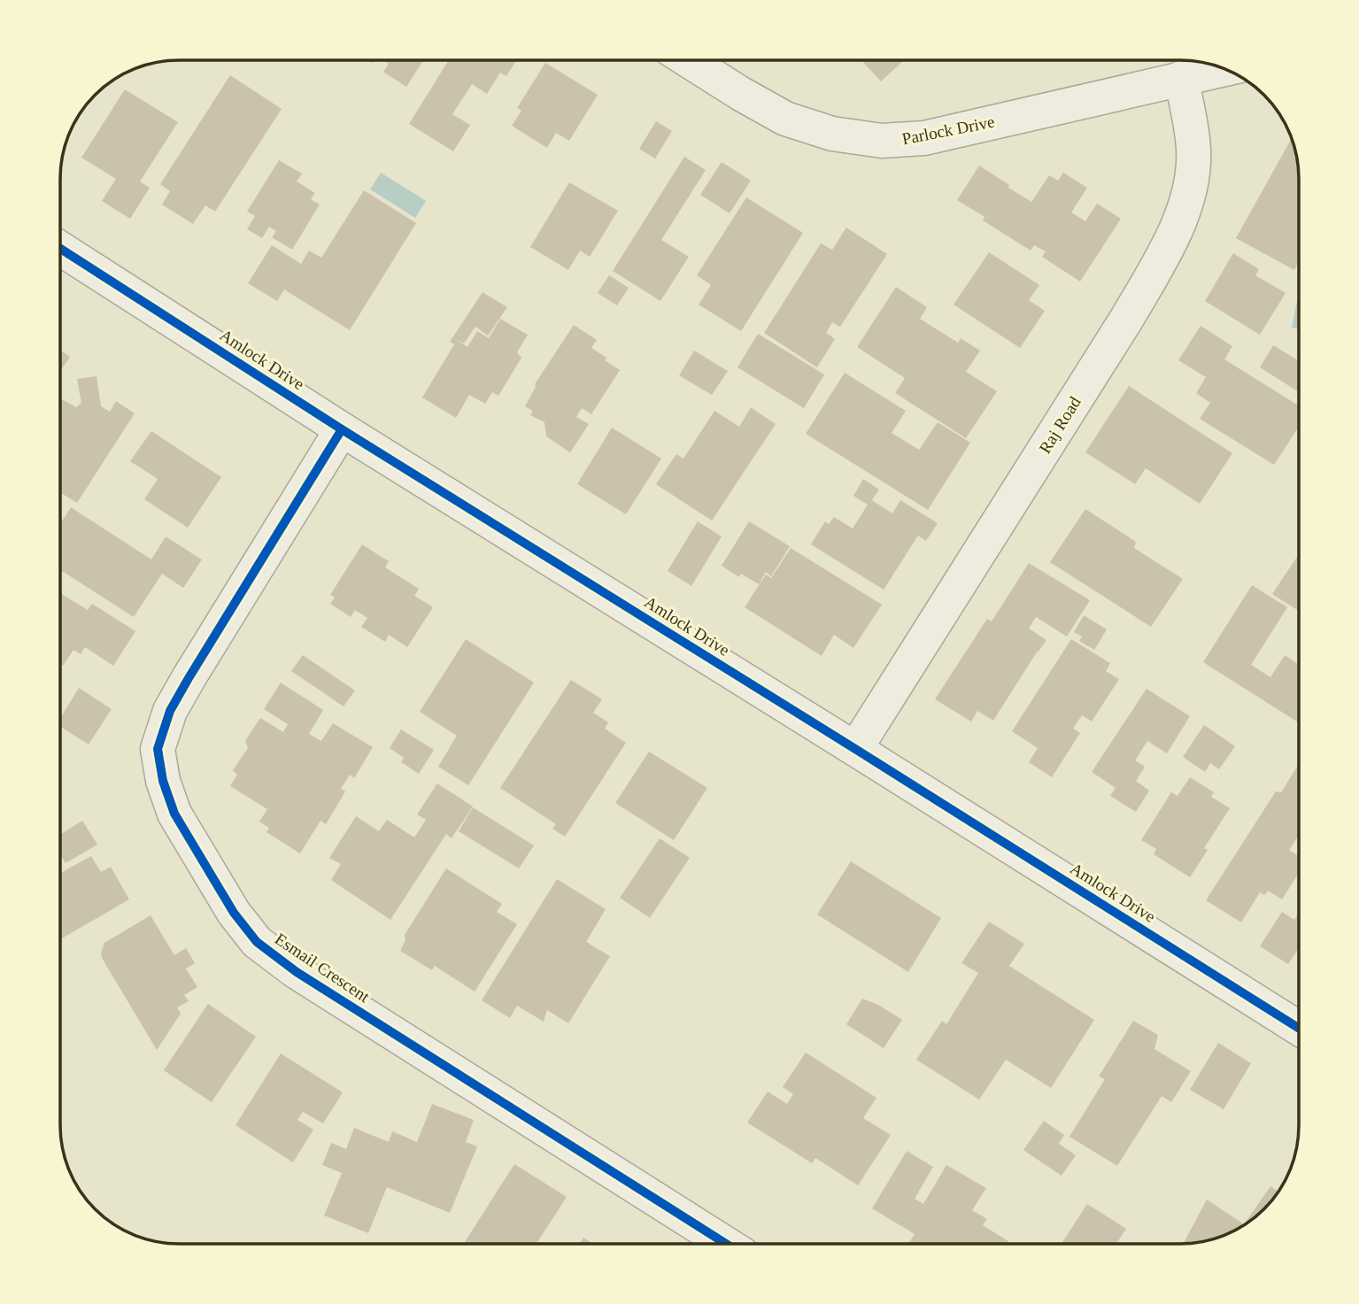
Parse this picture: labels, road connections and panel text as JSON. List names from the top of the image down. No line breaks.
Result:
{"streets":{"street":["Parlock Drive","Amlock Drive","Raj Road","Esmail Crescent"]},"crossings":[["Parlock Drive","Raj Road"],["Amlock Drive","Raj Road"],["Amlock Drive","Esmail Crescent"]]}
